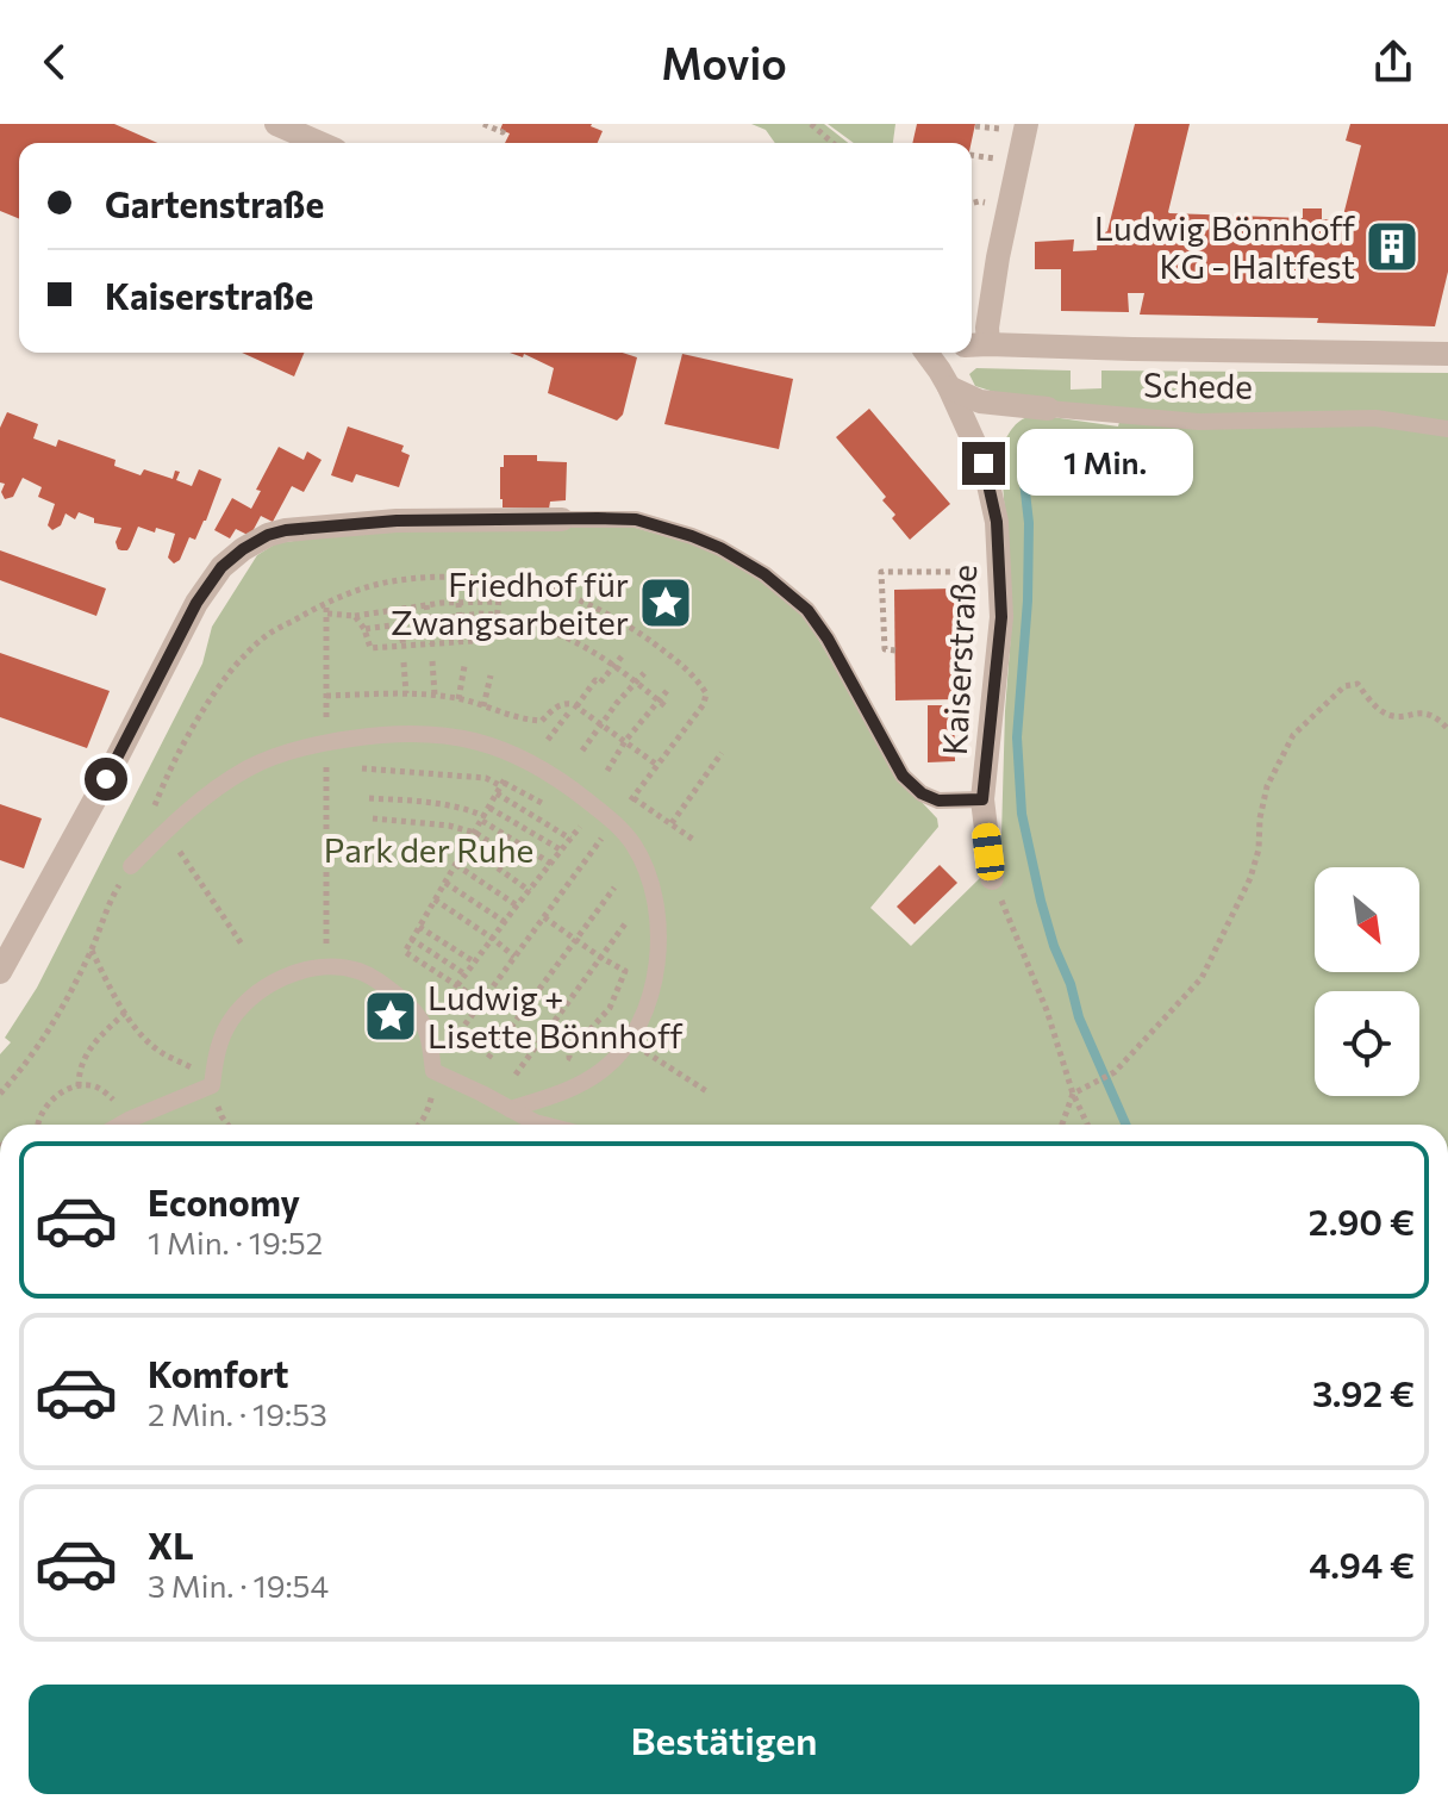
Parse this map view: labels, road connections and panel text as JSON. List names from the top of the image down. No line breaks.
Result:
{"streets":{"street":["Schede","Kaiserstraße"]},"crossings":[["Schede","Kaiserstraße"]],"parks":["Park der Ruhe"],"places":{"building":["Ludwig Bönnhoff KG - Haltfest"],"place":["Friedhof für Zwangsarbeiter","Ludwig + Lisette Bönnhoff"]},"north":"bottom right","page":{"header":"Movio","banner":["Gartenstraße","Kaiserstraße"],"bubble":"1 Min.","list":[{"name":"Economy","note":"1 Min. · 19:52","value":"2.90 €"},{"name":"Komfort","note":"2 Min. · 19:53","value":"3.92 €"},{"name":"XL","note":"3 Min. · 19:54","value":"4.94 €"}],"buttons":"Bestätigen"}}
